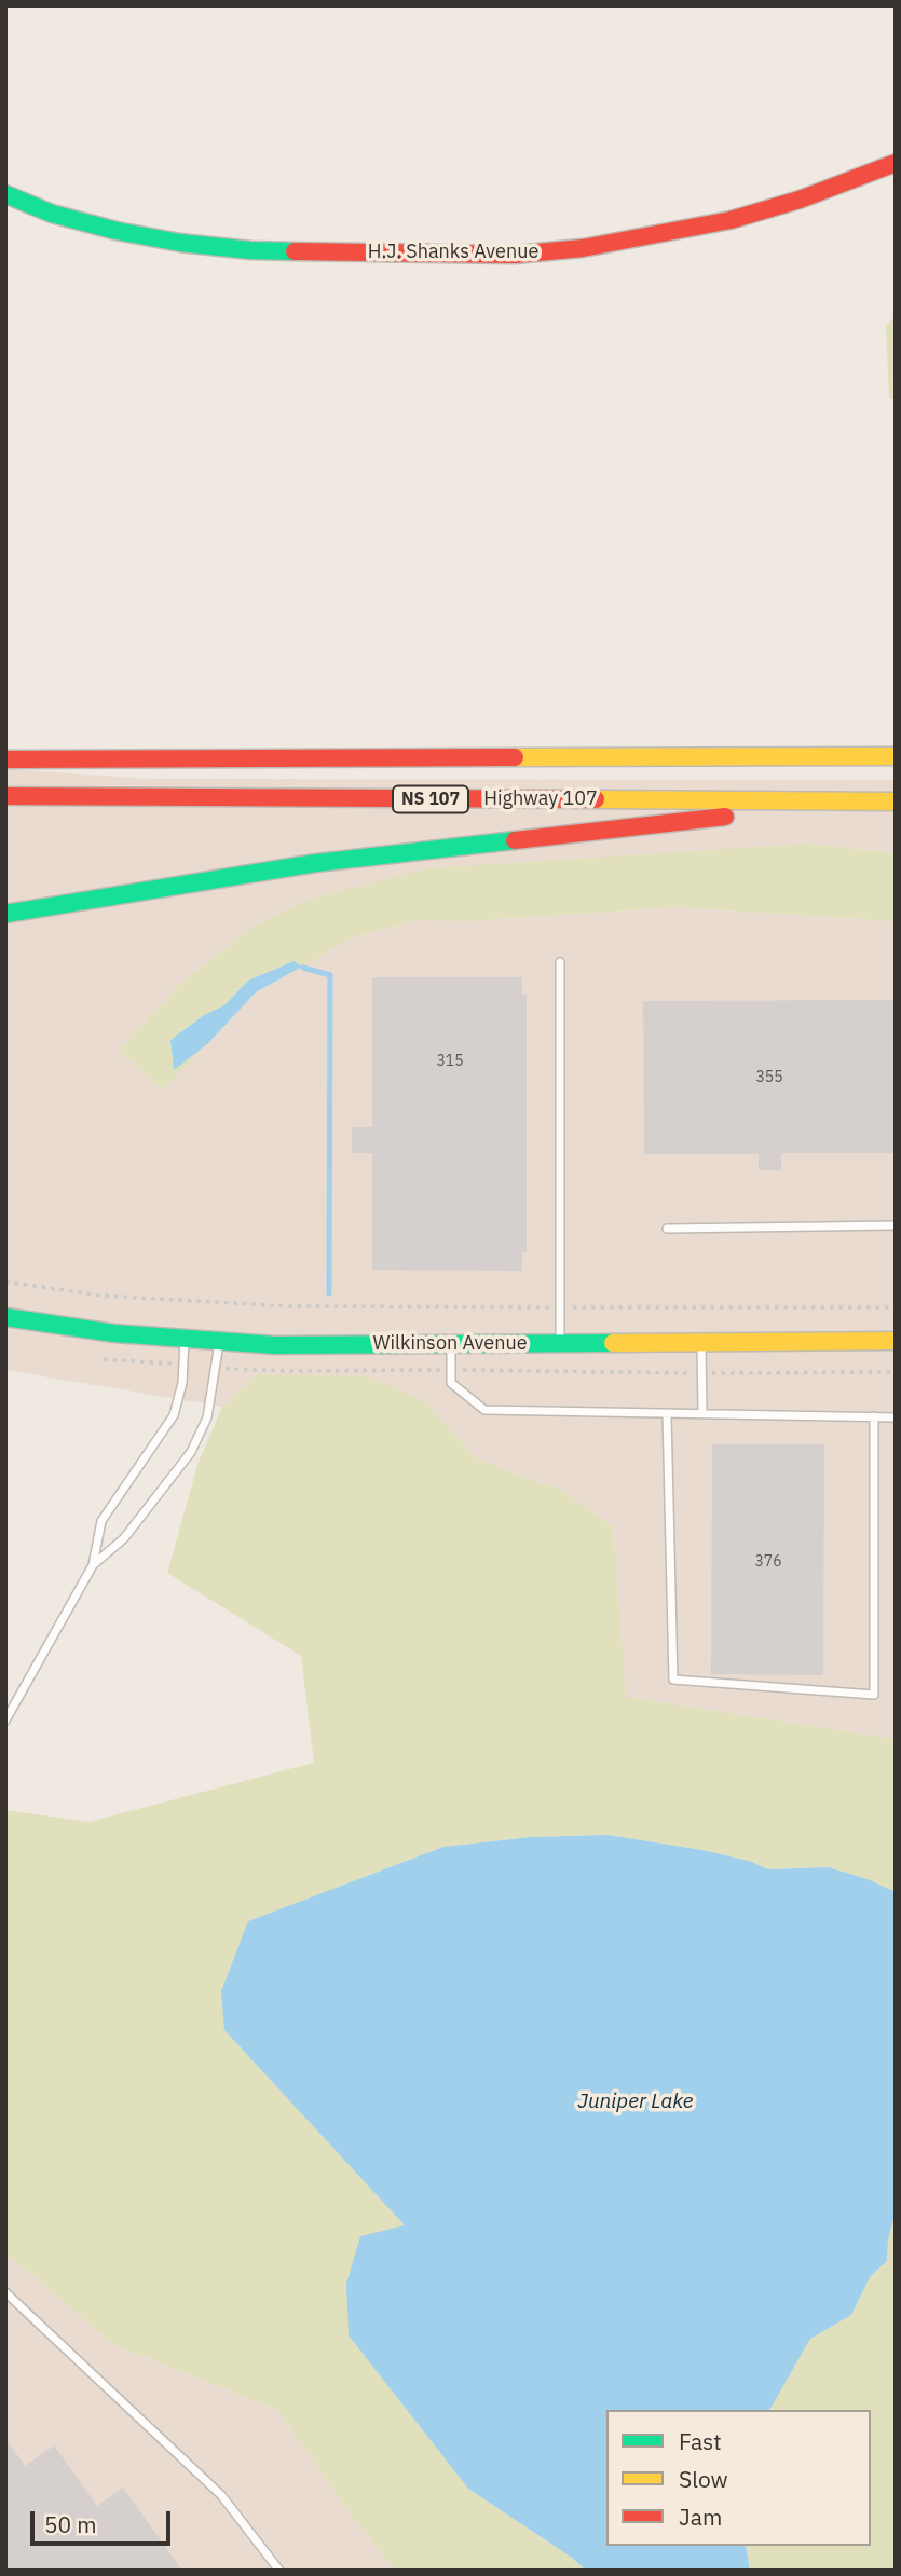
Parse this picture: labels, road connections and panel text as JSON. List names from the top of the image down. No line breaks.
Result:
{"streets":{"main road":["H.J. Shanks Avenue","NS 107","Highway 107","Wilkinson Avenue"]},"water":["Juniper Lake"],"house_numbers":["315","355","376"],"legend":["Fast","Slow","Jam"],"scale_bar":"50 m"}
